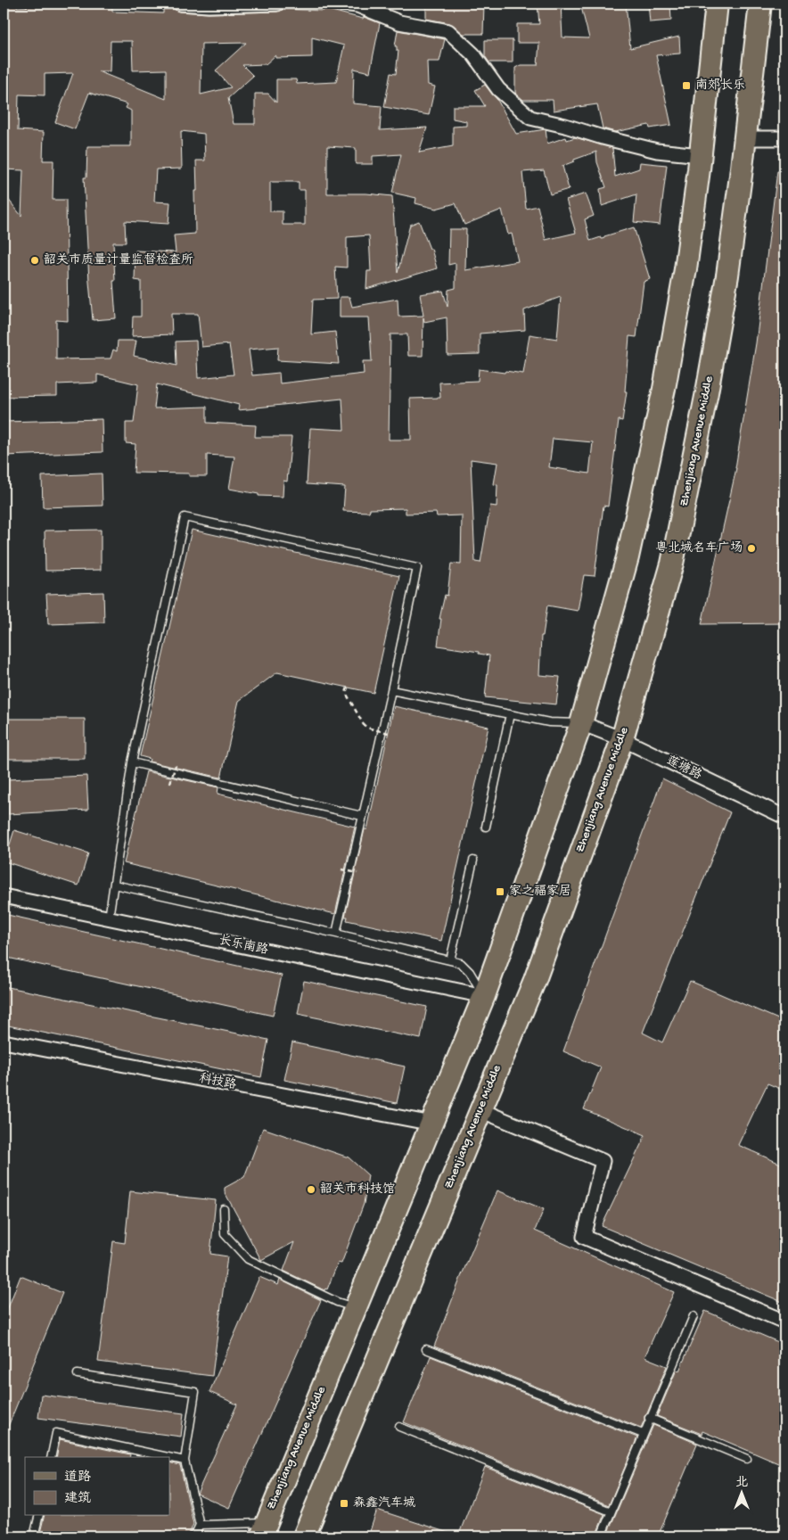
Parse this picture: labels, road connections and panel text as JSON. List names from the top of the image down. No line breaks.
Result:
{"streets":{"main road":["Zhenjiang Avenue Middle"],"street":["莲塘路","长乐南路","科技路"]},"crossings":[["Zhenjiang Avenue Middle","莲塘路"],["Zhenjiang Avenue Middle","长乐南路"],["Zhenjiang Avenue Middle","科技路"]],"places":{"transit":["南郊长乐","家之福家居","森鑫汽车城"],"other":["韶关市质量计量监督检查所","粤北城名车广场","韶关市科技馆"]},"legend":["道路","建筑"],"north":"top"}
